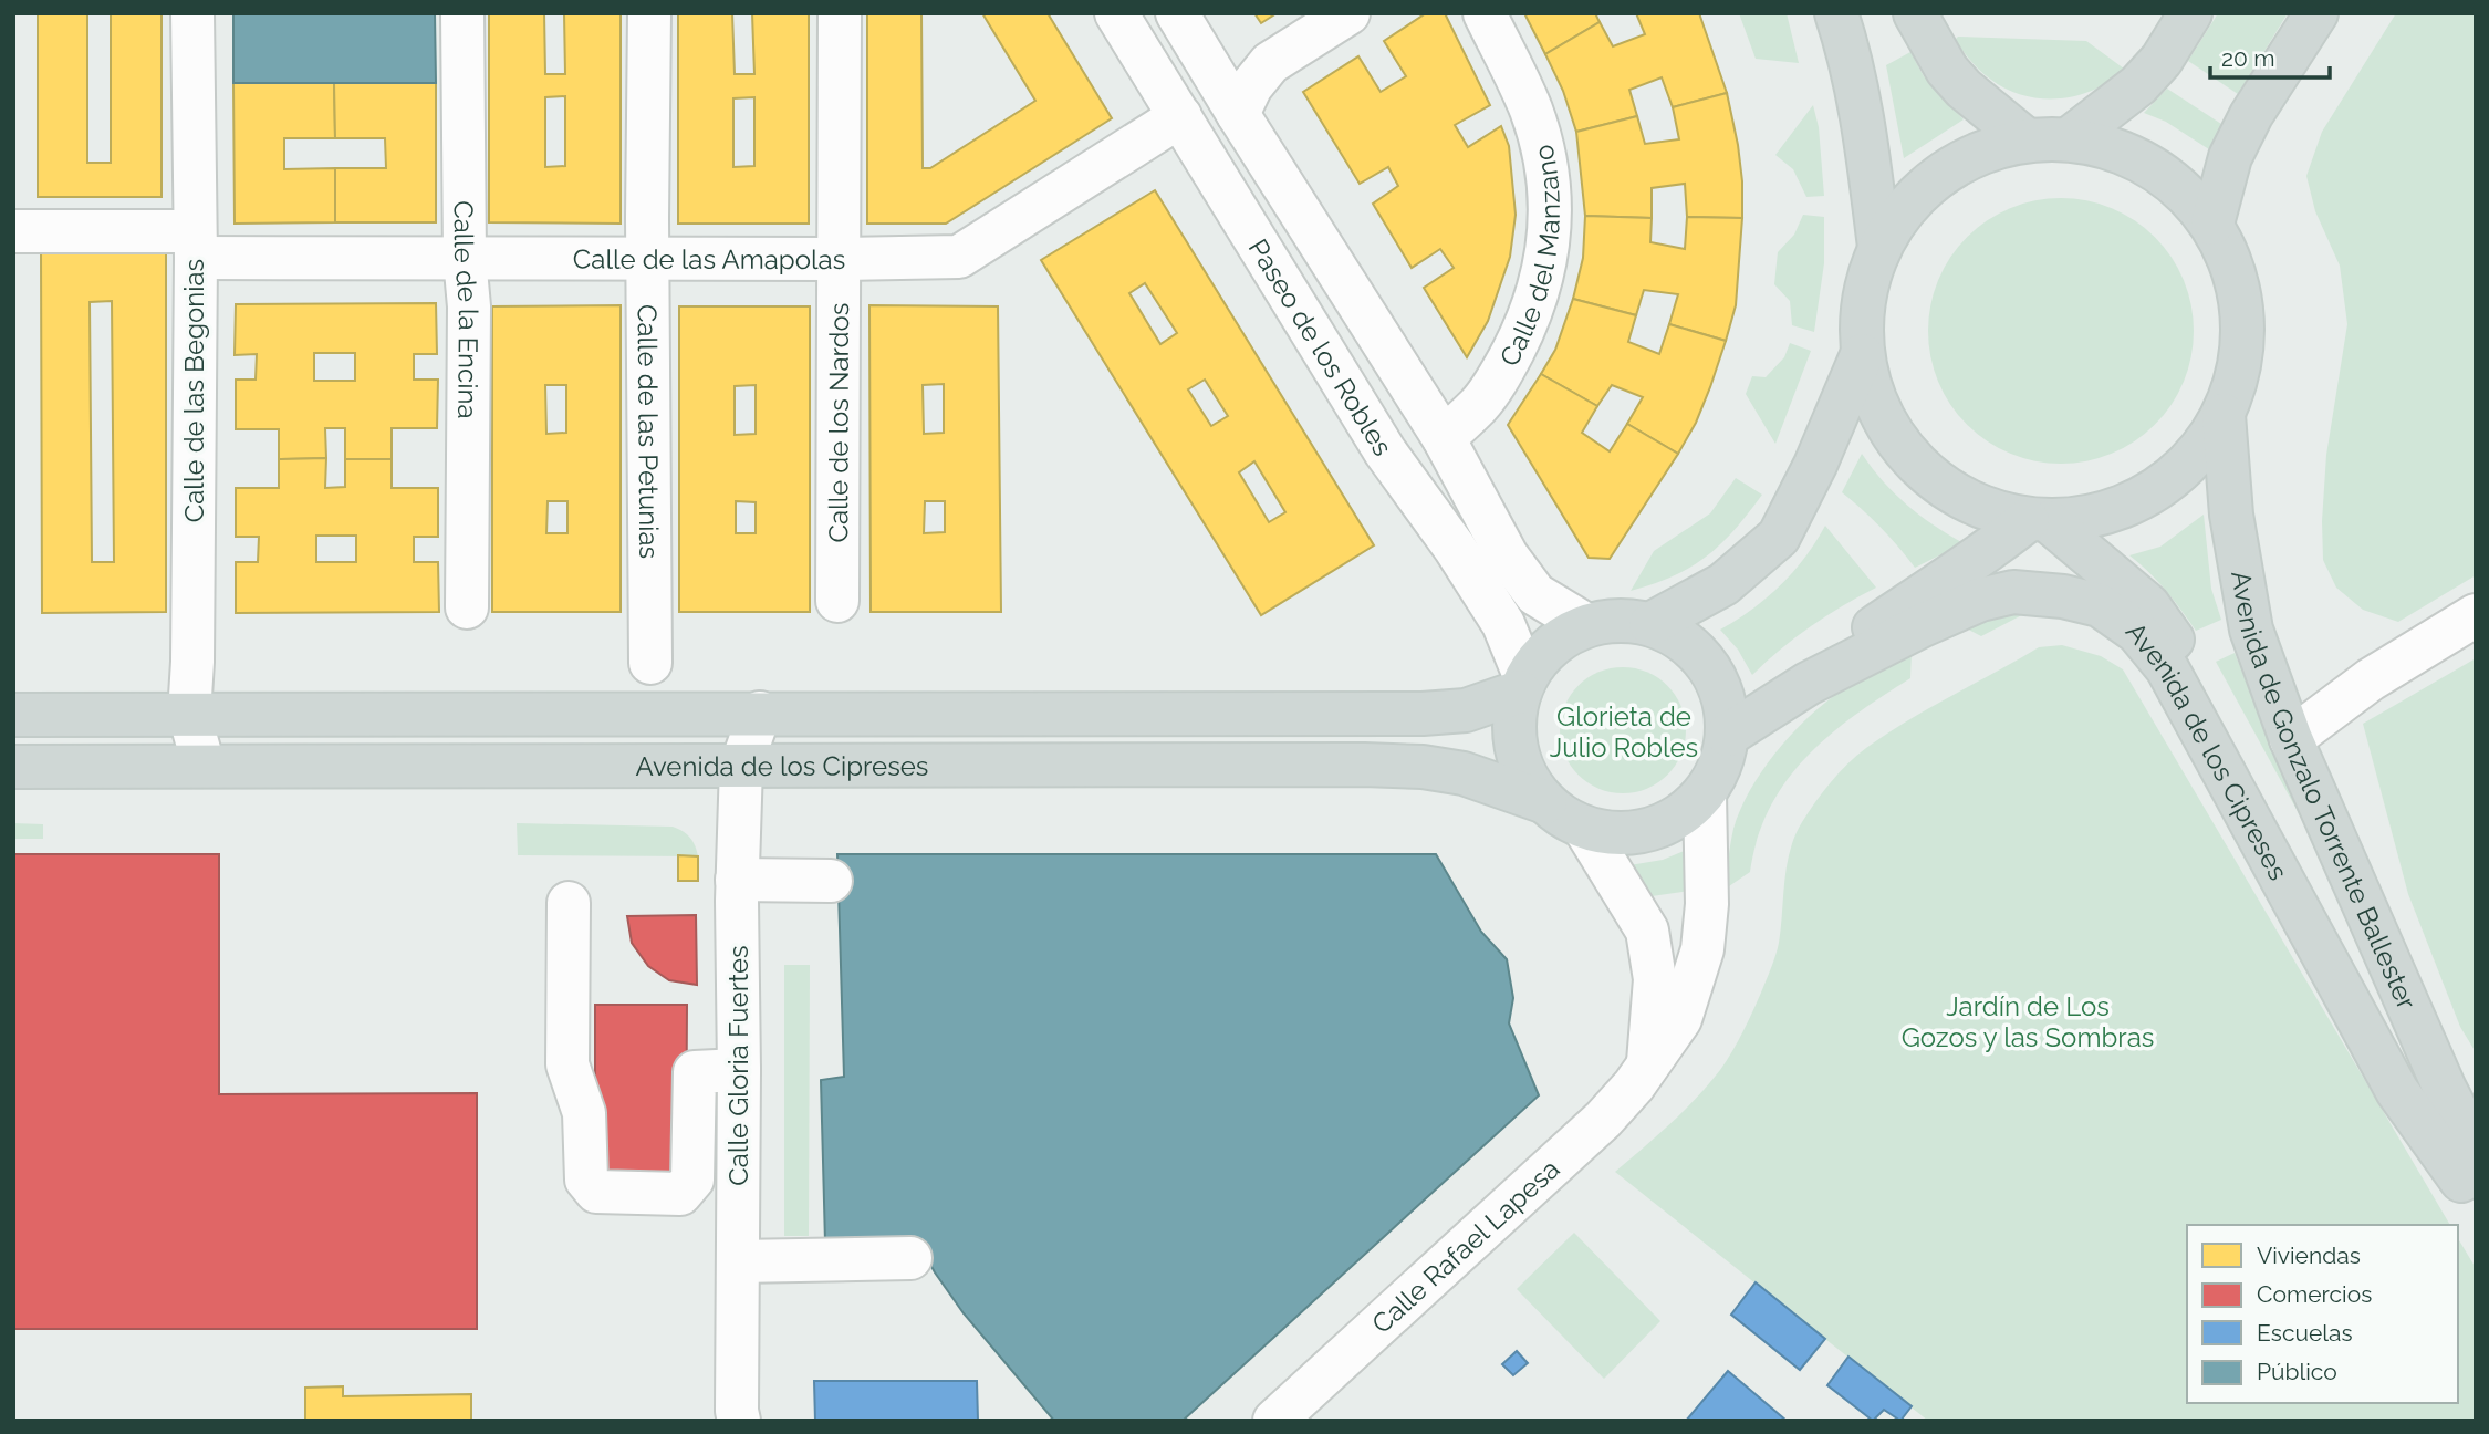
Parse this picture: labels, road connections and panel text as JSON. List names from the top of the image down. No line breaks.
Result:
{"streets":{"main road":["Avenida de los Cipreses","Avenida de Gonzalo Torrente Ballester"],"street":["Calle del Manzano","Calle de las Amapolas","Calle de la Encina","Paseo de los Robles","Calle de las Begonias","Calle de los Nardos","Calle de las Petunias","Calle Gloria Fuertes","Calle Rafael Lapesa"]},"crossings":[["Calle del Manzano","Paseo de los Robles"],["Calle de las Amapolas","Calle de la Encina"],["Calle de las Amapolas","Paseo de los Robles"],["Calle de las Amapolas","Calle de las Begonias"],["Calle de las Amapolas","Calle de los Nardos"],["Calle de las Amapolas","Calle de las Petunias"],["Paseo de los Robles","Avenida de los Cipreses"],["Paseo de los Robles","Calle Rafael Lapesa"],["Calle de las Begonias","Avenida de los Cipreses"],["Avenida de los Cipreses","Avenida de Gonzalo Torrente Ballester"],["Avenida de los Cipreses","Calle Gloria Fuertes"],["Avenida de los Cipreses","Calle Rafael Lapesa"]],"parks":["Glorieta de Julio Robles","Jardín de Los Gozos y las Sombras"],"legend":["Viviendas","Comercios","Escuelas","Público"],"scale_bar":"20 m"}
